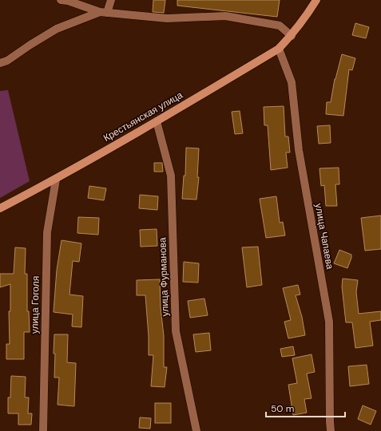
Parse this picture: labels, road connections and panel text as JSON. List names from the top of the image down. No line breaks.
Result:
{"streets":{"main road":["Крестьянская улица"],"street":["улица Чапаева","улица Фурманова","улица Гоголя"]},"crossings":[["Крестьянская улица","улица Чапаева"],["Крестьянская улица","улица Фурманова"],["Крестьянская улица","улица Гоголя"]],"scale_bar":"50 m"}
